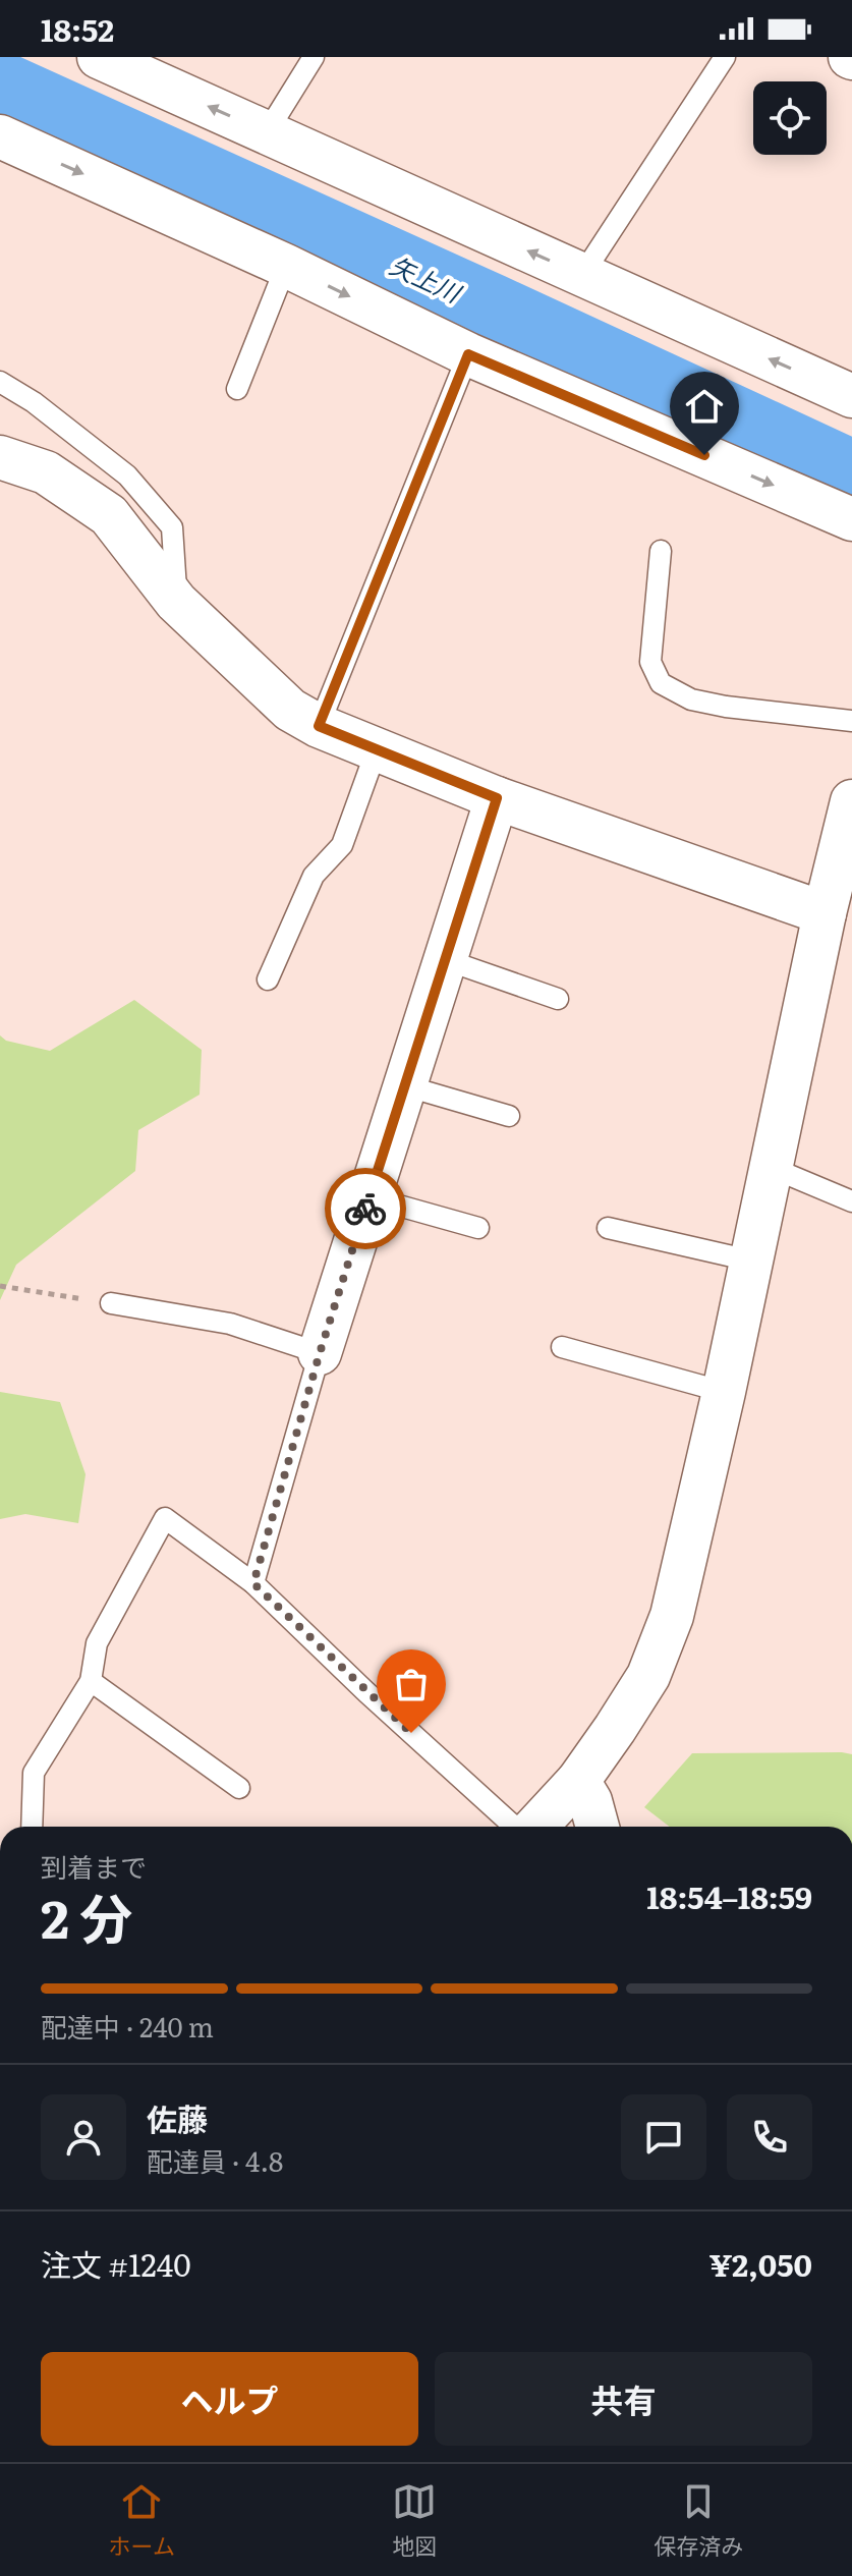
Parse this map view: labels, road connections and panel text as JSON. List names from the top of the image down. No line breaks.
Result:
{"water":["矢上川"],"page":{"status":"18:52","heading":["2 分","到着まで","18:54–18:59"],"panel":["佐藤","配達員 · 4.8","注文 #1240","¥2,050"],"bar":"配達中 · 240 m","buttons":["ヘルプ","共有"],"tabs":["ホーム","地図","保存済み"]}}
